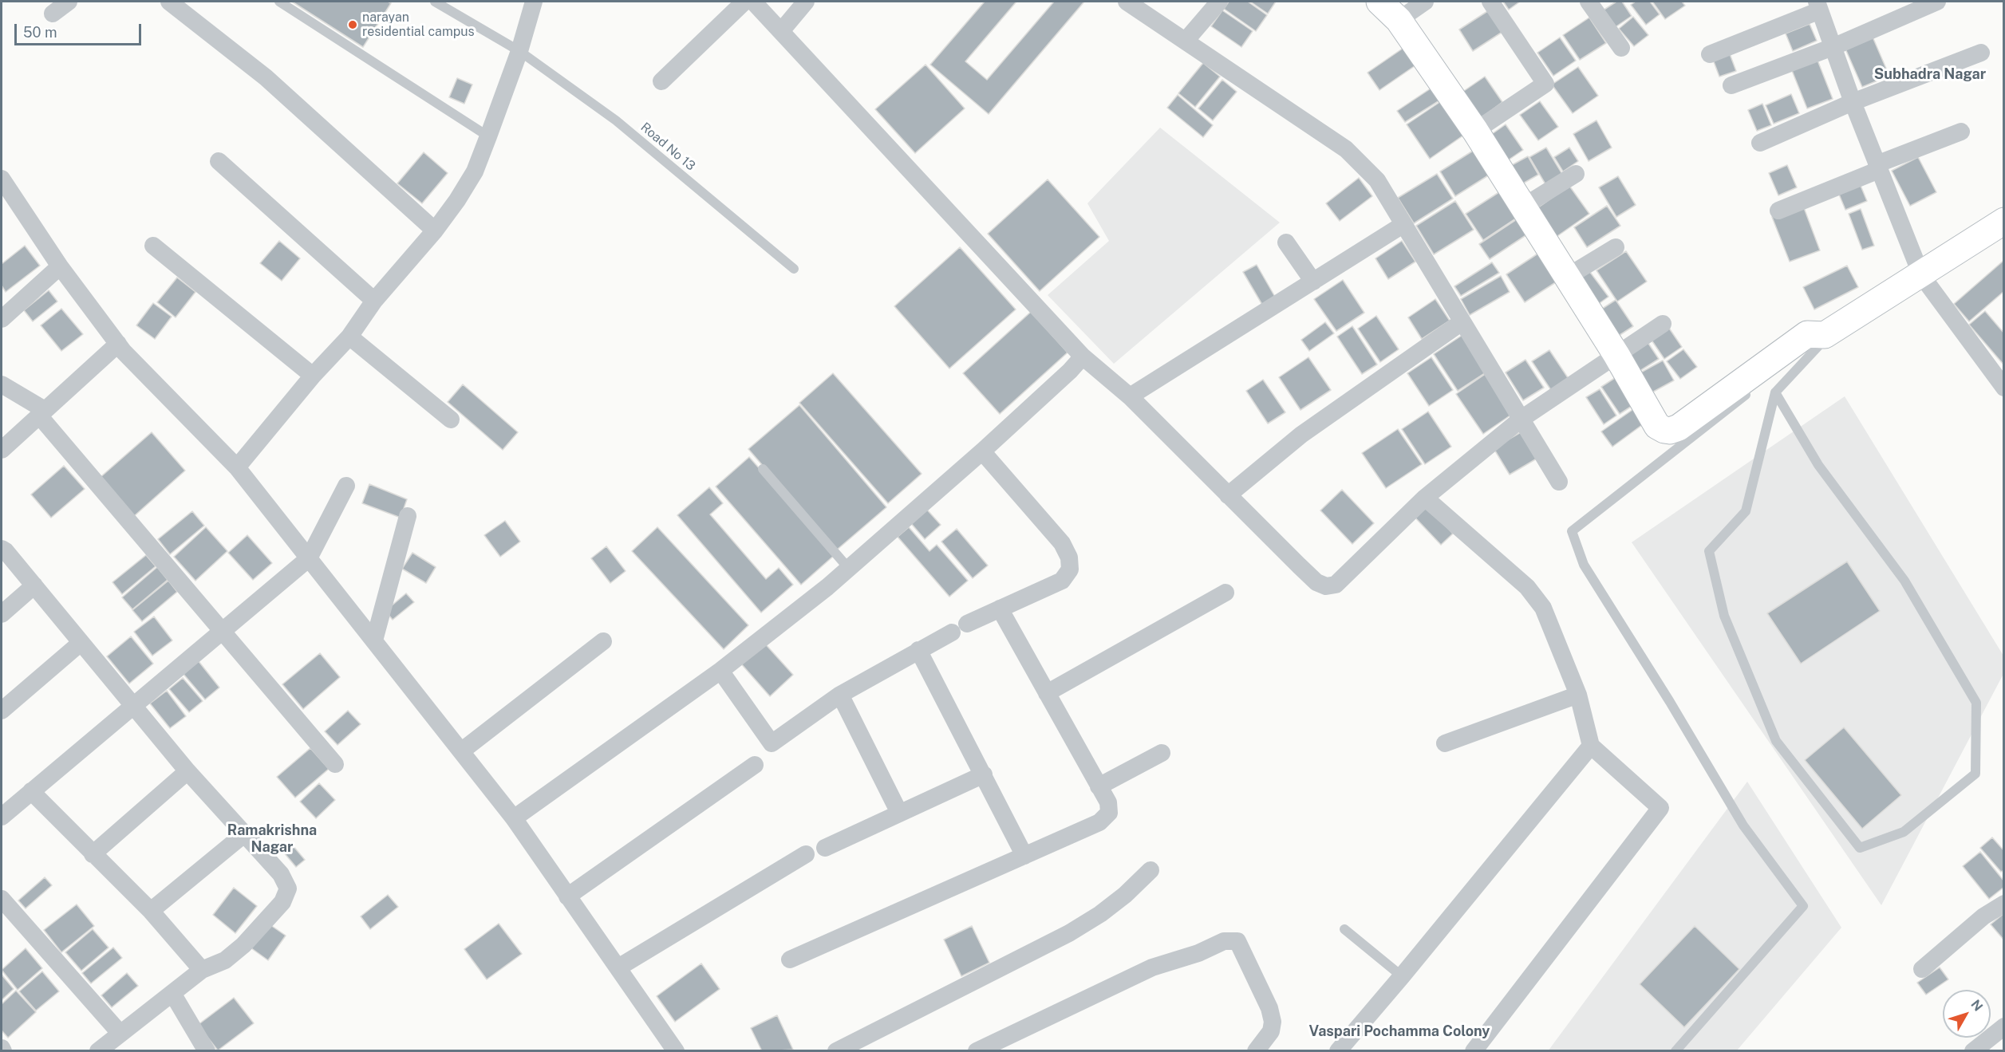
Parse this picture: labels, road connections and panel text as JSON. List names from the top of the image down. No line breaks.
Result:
{"streets":{"lane":["Road No 13"]},"districts":["Subhadra Nagar","Ramakrishna Nagar","Vaspari Pochamma Colony"],"places":["narayan residential campus"],"scale_bar":"50 m","north":"top right"}
